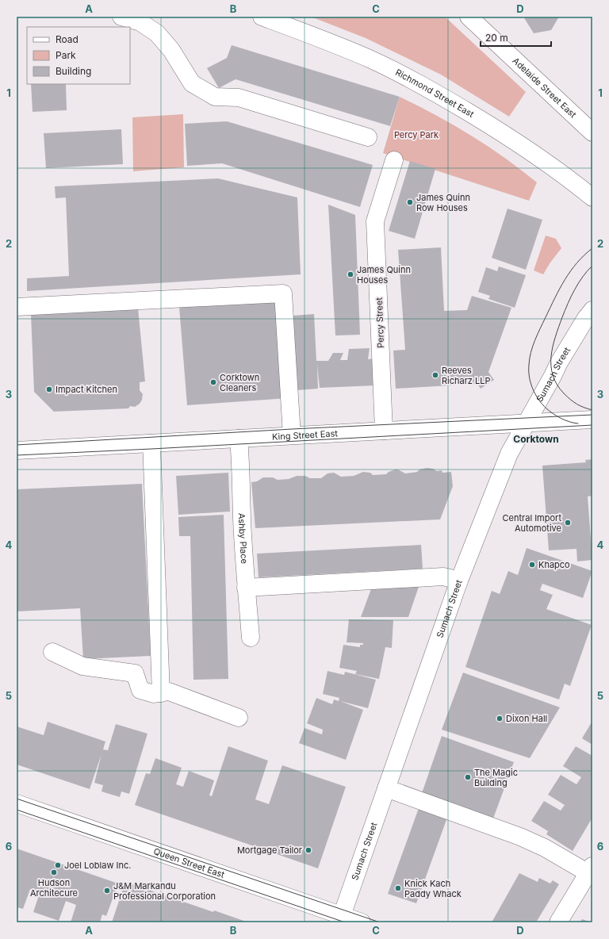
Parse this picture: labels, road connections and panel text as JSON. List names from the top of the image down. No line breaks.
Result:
{"streets":{"main road":["Adelaide Street East","Richmond Street East","Percy Street","Sumach Street","King Street East","Ashby Place","Queen Street East"]},"crossings":[["Percy Street","King Street East"],["Sumach Street","King Street East"],["Sumach Street","Queen Street East"],["King Street East","Ashby Place"]],"districts":["Corktown"],"parks":["Percy Park"],"places":["James Quinn Row Houses","James Quinn Houses","Reeves Richarz LLP","Corktown Cleaners","Impact Kitchen","Central Import Automotive","Khapco","Dixon Hall","The Magic Building","Mortgage Tailor","Joel Loblaw Inc.","Hudson Architecure","Knick Kach Paddy Whack","J&M Markandu Professional Corporation"],"legend":["Road","Park","Building"],"scale_bar":"20 m","grid":{"columns":["A","B","C","D"],"rows":["1","2","3","4","5","6"]}}
